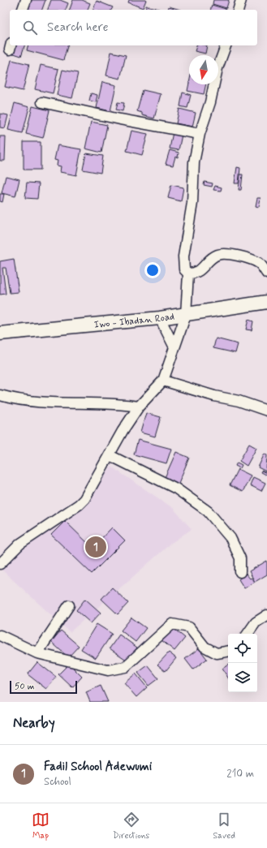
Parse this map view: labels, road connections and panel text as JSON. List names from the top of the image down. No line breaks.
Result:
{"streets":{"main road":["Iwo - Ibadan Road"]},"scale_bar":"50 m","north":"bottom","page":{"search":"Search here","pins":"1","scale":"50 m","heading":"Nearby","list":[{"mark":"1","name":"Fadil School Adewumi","note":"School","value":"210 m"}],"nav":["Map","Directions","Saved"]}}
